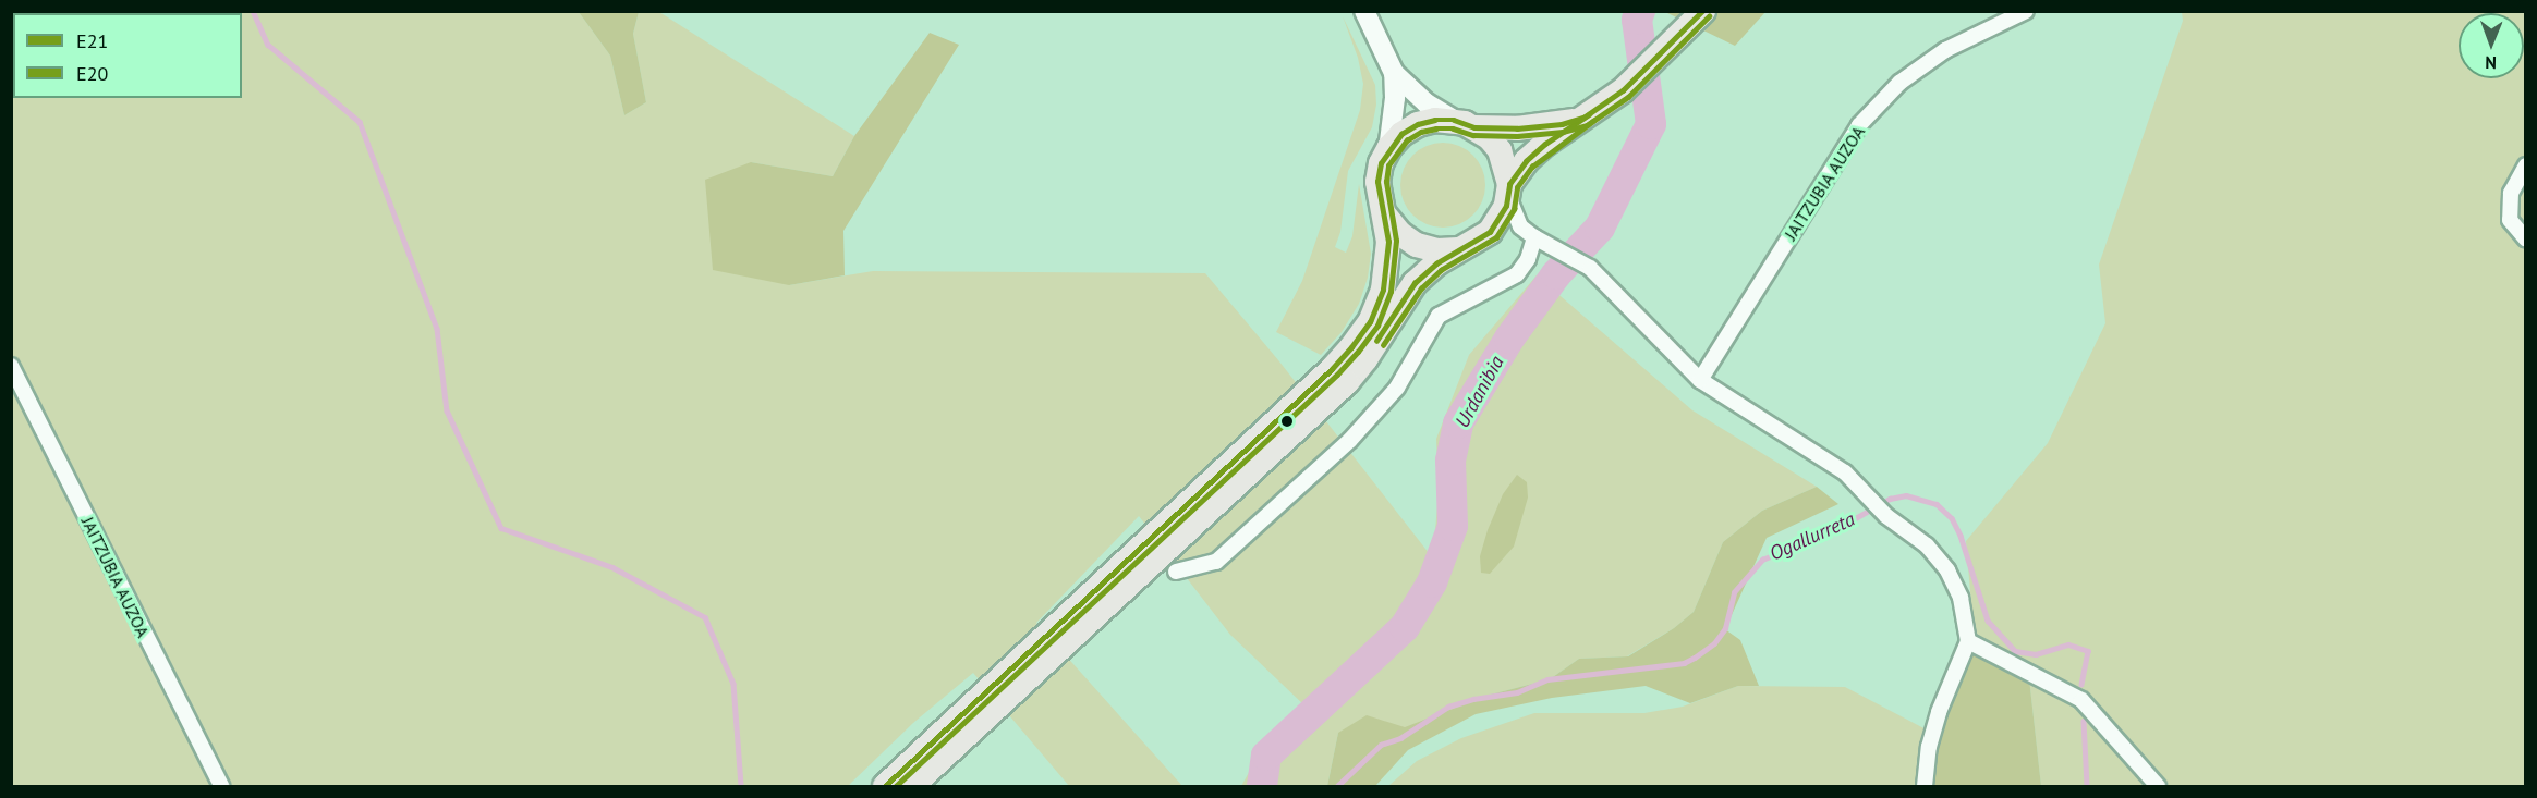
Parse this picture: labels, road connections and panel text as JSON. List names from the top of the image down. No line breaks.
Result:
{"streets":{"street":["JAITZUBIA AUZOA"]},"water":["Urdanibia","Ogallurreta"],"lines":["transit line E21","transit line E20"],"legend":["E21","E20"],"north":"bottom"}
